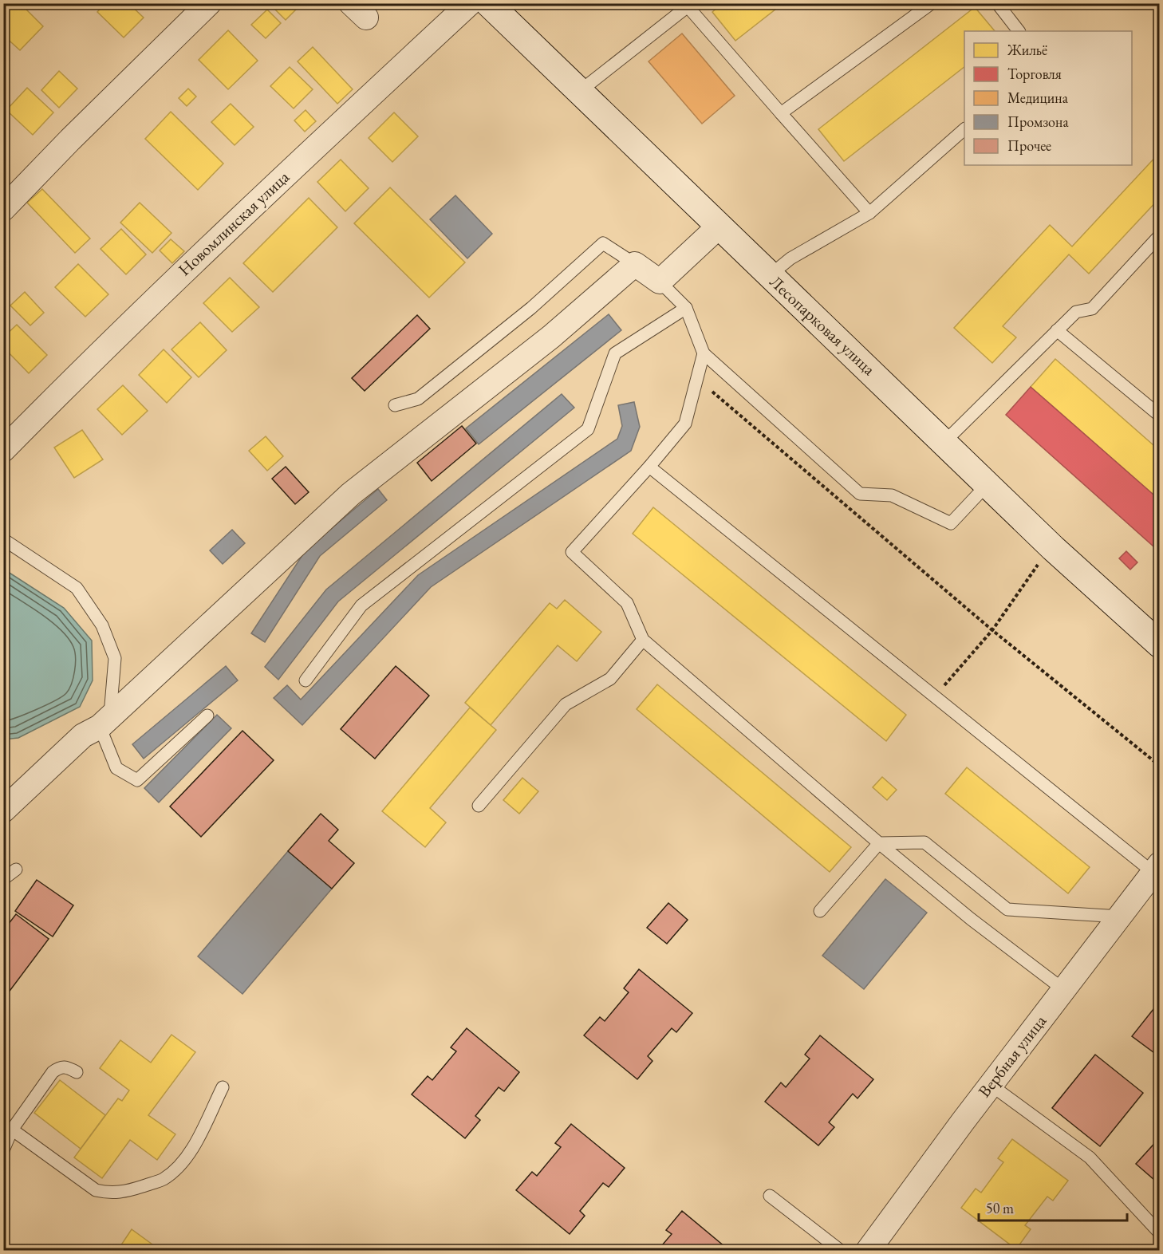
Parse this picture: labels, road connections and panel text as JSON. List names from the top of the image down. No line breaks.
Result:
{"streets":{"main road":["Лесопарковая улица"],"street":["Новомлинская улица","Вербная улица"]},"legend":["Жильё","Торговля","Медицина","Промзона","Прочее"],"scale_bar":"50 m"}
